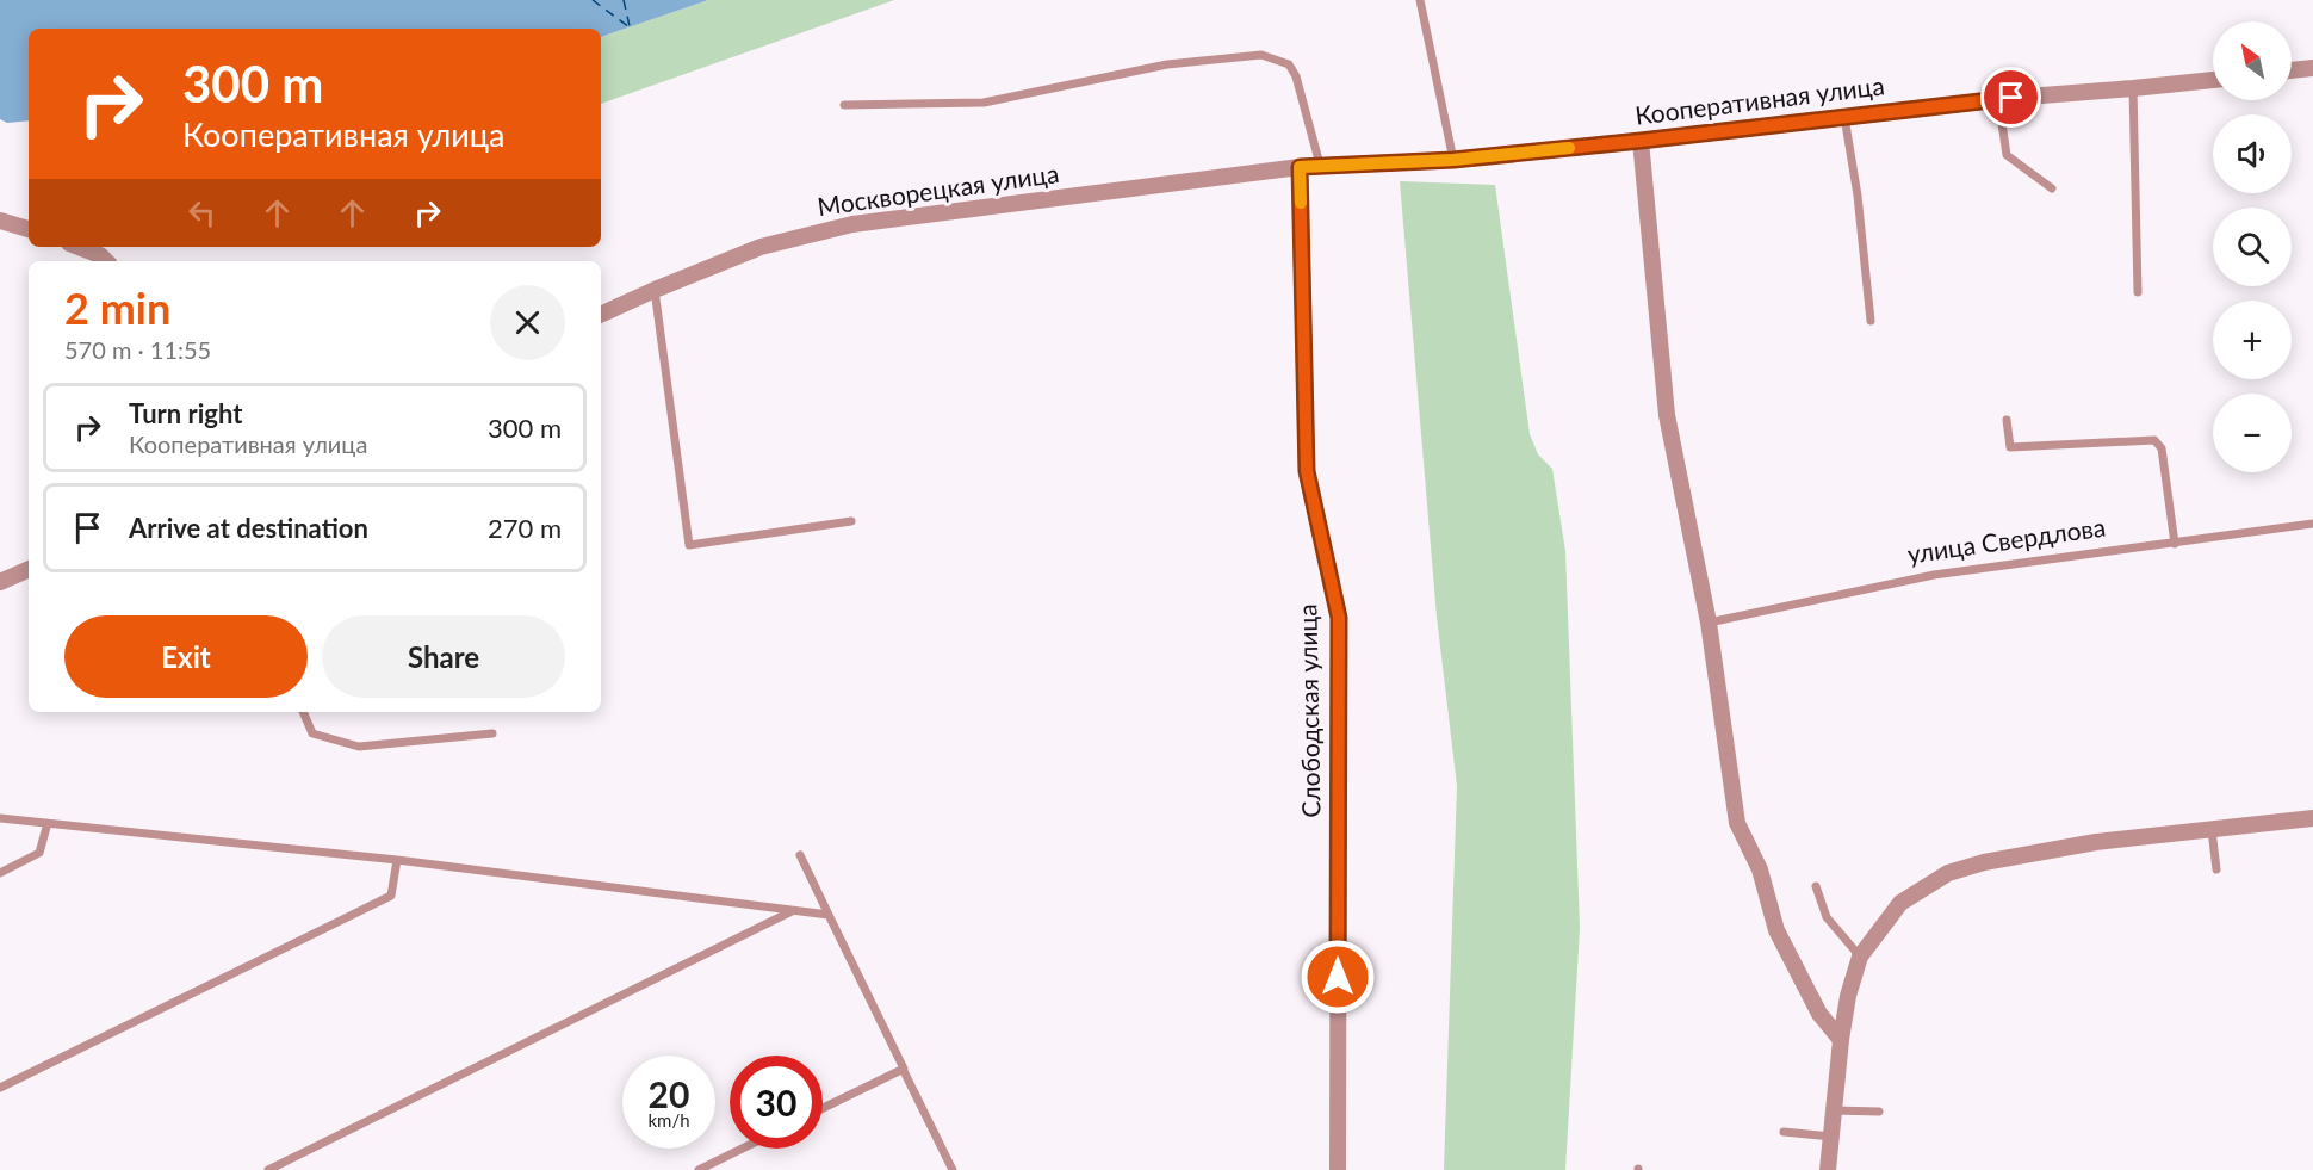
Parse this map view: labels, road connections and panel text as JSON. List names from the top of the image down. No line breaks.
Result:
{"streets":{"street":["Кооперативная улица","Москворецкая улица","Слободская улица"],"lane":["улица Свердлова"]},"crossings":[["Кооперативная улица","Москворецкая улица"],["Кооперативная улица","Слободская улица"],["Москворецкая улица","Слободская улица"]],"north":"top left","page":{"map_buttons":["+","−"],"turn":["300 m","Кооперативная улица"],"heading":["2 min","570 m · 11:55"],"list":[{"name":"Turn right","note":"Кооперативная улица","value":"300 m"},{"name":"Arrive at destination","value":"270 m"}],"buttons":["Exit","Share"],"speed":"20 km/h","limit":"30"}}
